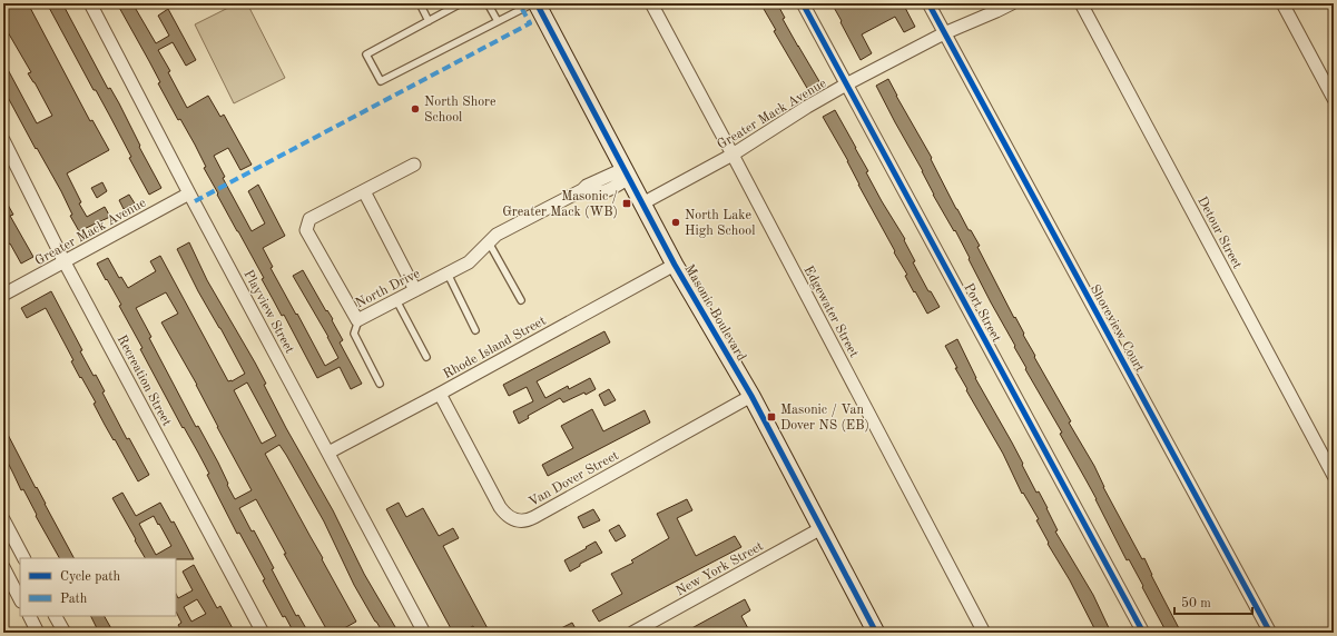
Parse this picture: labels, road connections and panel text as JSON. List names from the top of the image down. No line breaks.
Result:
{"streets":{"street":["Greater Mack Avenue","Detour Street","North Drive","Playview Street","Edgewater Street","Masonic Boulevard","Port Street","Shoreview Court","Rhode Island Street","Recreation Street","Van Dover Street","New York Street"]},"crossings":[["Greater Mack Avenue","Playview Street"],["Greater Mack Avenue","Edgewater Street"],["Greater Mack Avenue","Masonic Boulevard"],["Greater Mack Avenue","Port Street"],["Greater Mack Avenue","Shoreview Court"],["Greater Mack Avenue","Recreation Street"],["North Drive","Masonic Boulevard"],["Playview Street","Rhode Island Street"],["Masonic Boulevard","Rhode Island Street"],["Masonic Boulevard","Van Dover Street"],["Masonic Boulevard","New York Street"],["Rhode Island Street","Van Dover Street"]],"places":{"other":["North Shore School","North Lake High School"],"transit":["Masonic / Greater Mack (WB)","Masonic / Van Dover NS (EB)"]},"legend":["Cycle path","Path"],"scale_bar":"50 m"}
